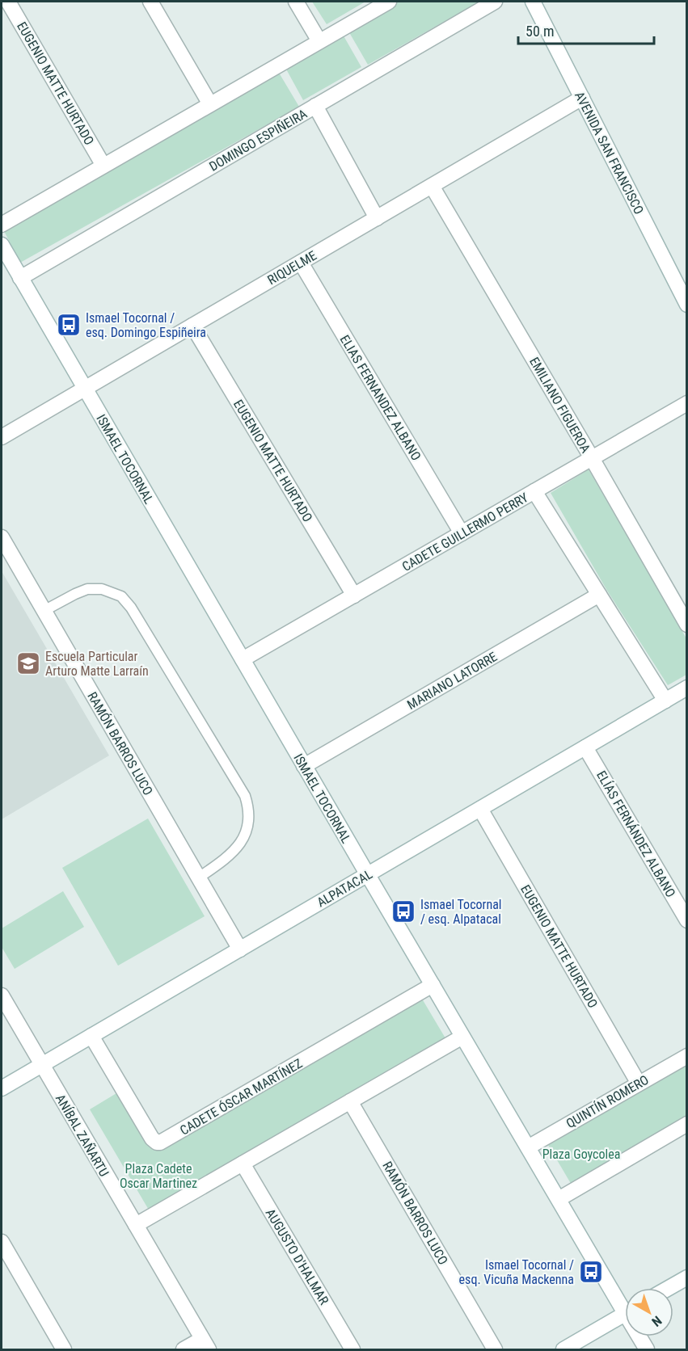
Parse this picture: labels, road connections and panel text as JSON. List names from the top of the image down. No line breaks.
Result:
{"streets":{"street":["EUGENIO MATTE HURTADO","DOMINGO ESPIÑEIRA","AVENIDA SAN FRANCISCO","RIQUELME","ELIAS FERNANDEZ ALBANO","EMILIANO FIGUEROA","ISMAEL TOCORNAL","CADETE GUILLERMO PERRY","MARIANO LATORRE","RAMÓN BARROS LUCO","ELÍAS FERNÁNDEZ ALBANO","ALPATACAL","CADETE ÓSCAR MARTÍNEZ","QUINTÍN ROMERO","ANÍBAL ZAÑARTU","AUGUSTO D'HALMAR"]},"crossings":[["EUGENIO MATTE HURTADO","RIQUELME"],["EUGENIO MATTE HURTADO","CADETE GUILLERMO PERRY"],["EUGENIO MATTE HURTADO","ALPATACAL"],["EUGENIO MATTE HURTADO","QUINTÍN ROMERO"],["DOMINGO ESPIÑEIRA","ISMAEL TOCORNAL"],["AVENIDA SAN FRANCISCO","RIQUELME"],["RIQUELME","ELIAS FERNANDEZ ALBANO"],["RIQUELME","EMILIANO FIGUEROA"],["RIQUELME","ISMAEL TOCORNAL"],["ELIAS FERNANDEZ ALBANO","CADETE GUILLERMO PERRY"],["EMILIANO FIGUEROA","CADETE GUILLERMO PERRY"],["ISMAEL TOCORNAL","CADETE GUILLERMO PERRY"],["ISMAEL TOCORNAL","MARIANO LATORRE"],["ISMAEL TOCORNAL","ALPATACAL"],["ISMAEL TOCORNAL","CADETE ÓSCAR MARTÍNEZ"],["ISMAEL TOCORNAL","QUINTÍN ROMERO"],["RAMÓN BARROS LUCO","ALPATACAL"],["ELÍAS FERNÁNDEZ ALBANO","ALPATACAL"],["ALPATACAL","CADETE ÓSCAR MARTÍNEZ"],["ALPATACAL","ANÍBAL ZAÑARTU"]],"parks":["Plaza Goycolea","Plaza Cadete Oscar Martinez"],"places":{"bus stop":["Ismael Tocornal / esq. Domingo Espiñeira","Ismael Tocornal / esq. Alpatacal","Ismael Tocornal / esq. Vicuña Mackenna"],"school or university":["Escuela Particular Arturo Matte Larraín"]},"scale_bar":"50 m","north":"bottom right"}
